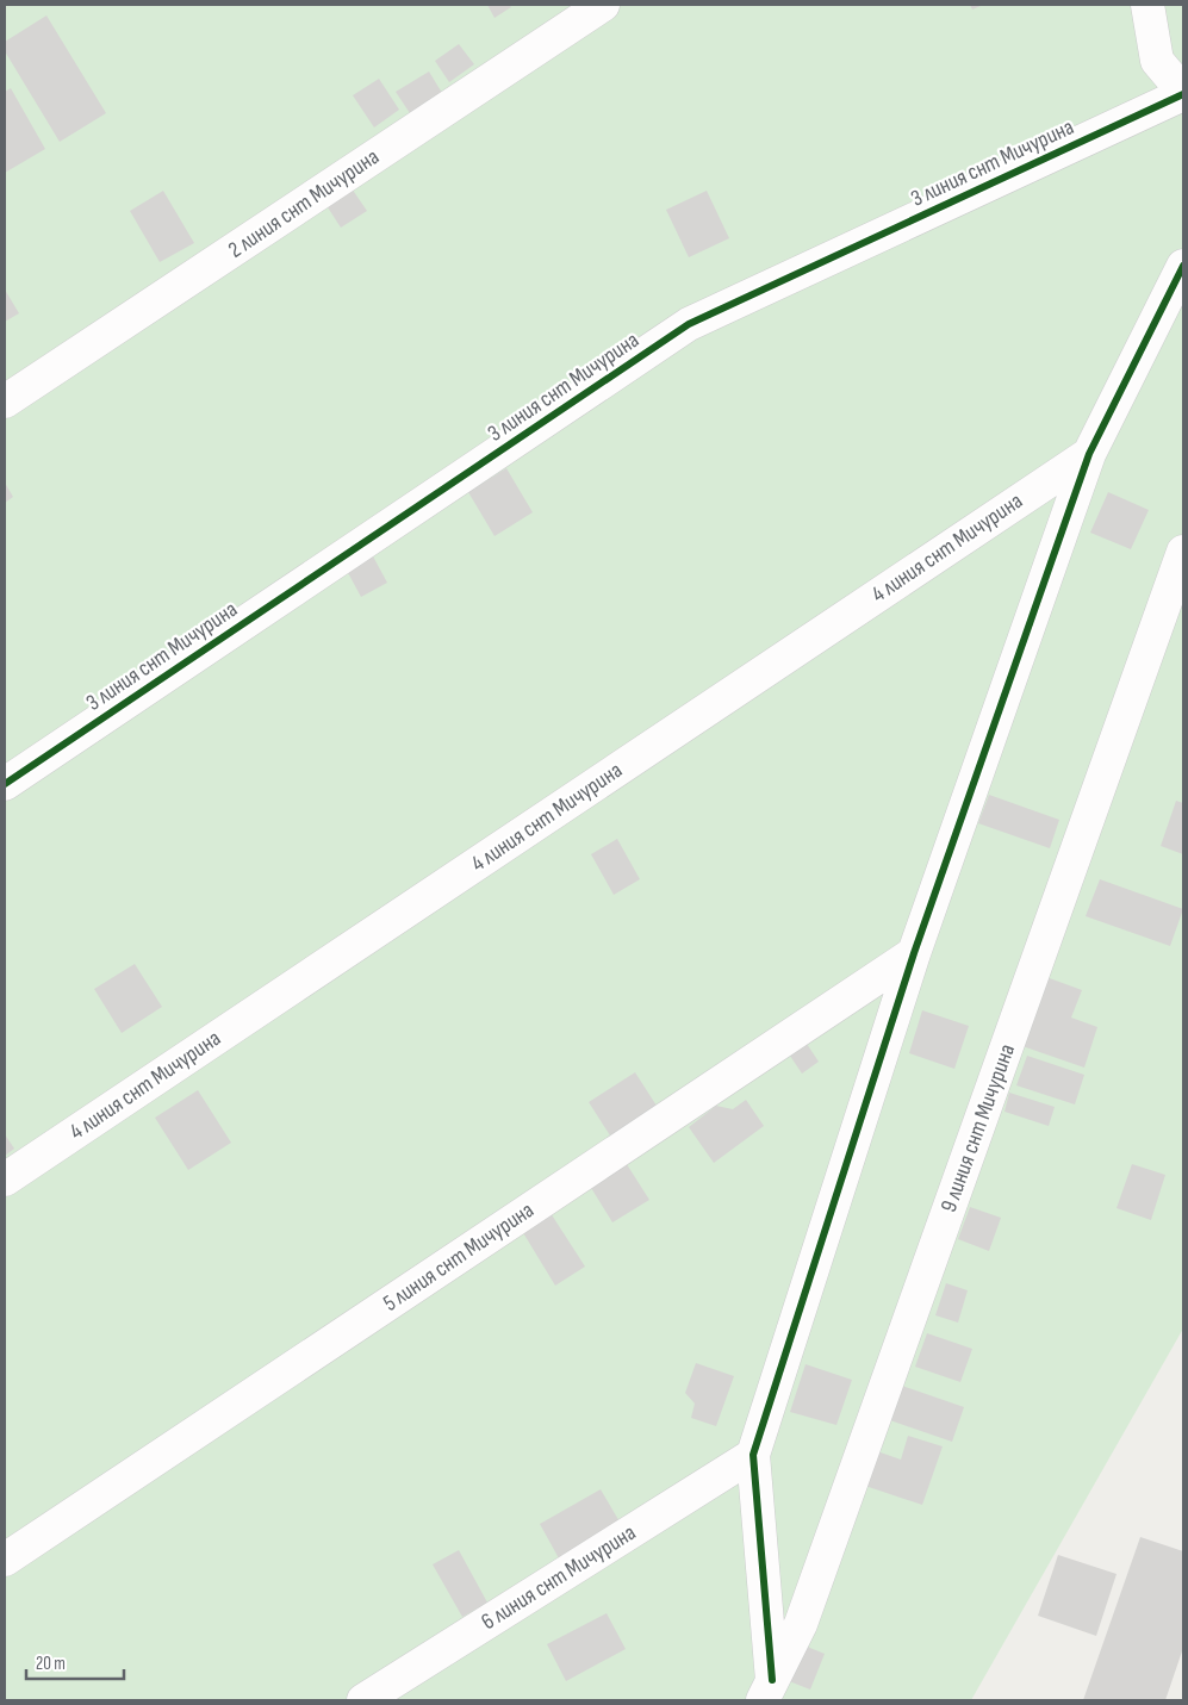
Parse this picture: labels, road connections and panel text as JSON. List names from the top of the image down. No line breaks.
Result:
{"streets":{"street":["3 линия снт Мичурина","2 линия снт Мичурина","4 линия снт Мичурина","9 линия снт Мичурина","5 линия снт Мичурина","6 линия снт Мичурина"]},"scale_bar":"20 m"}
